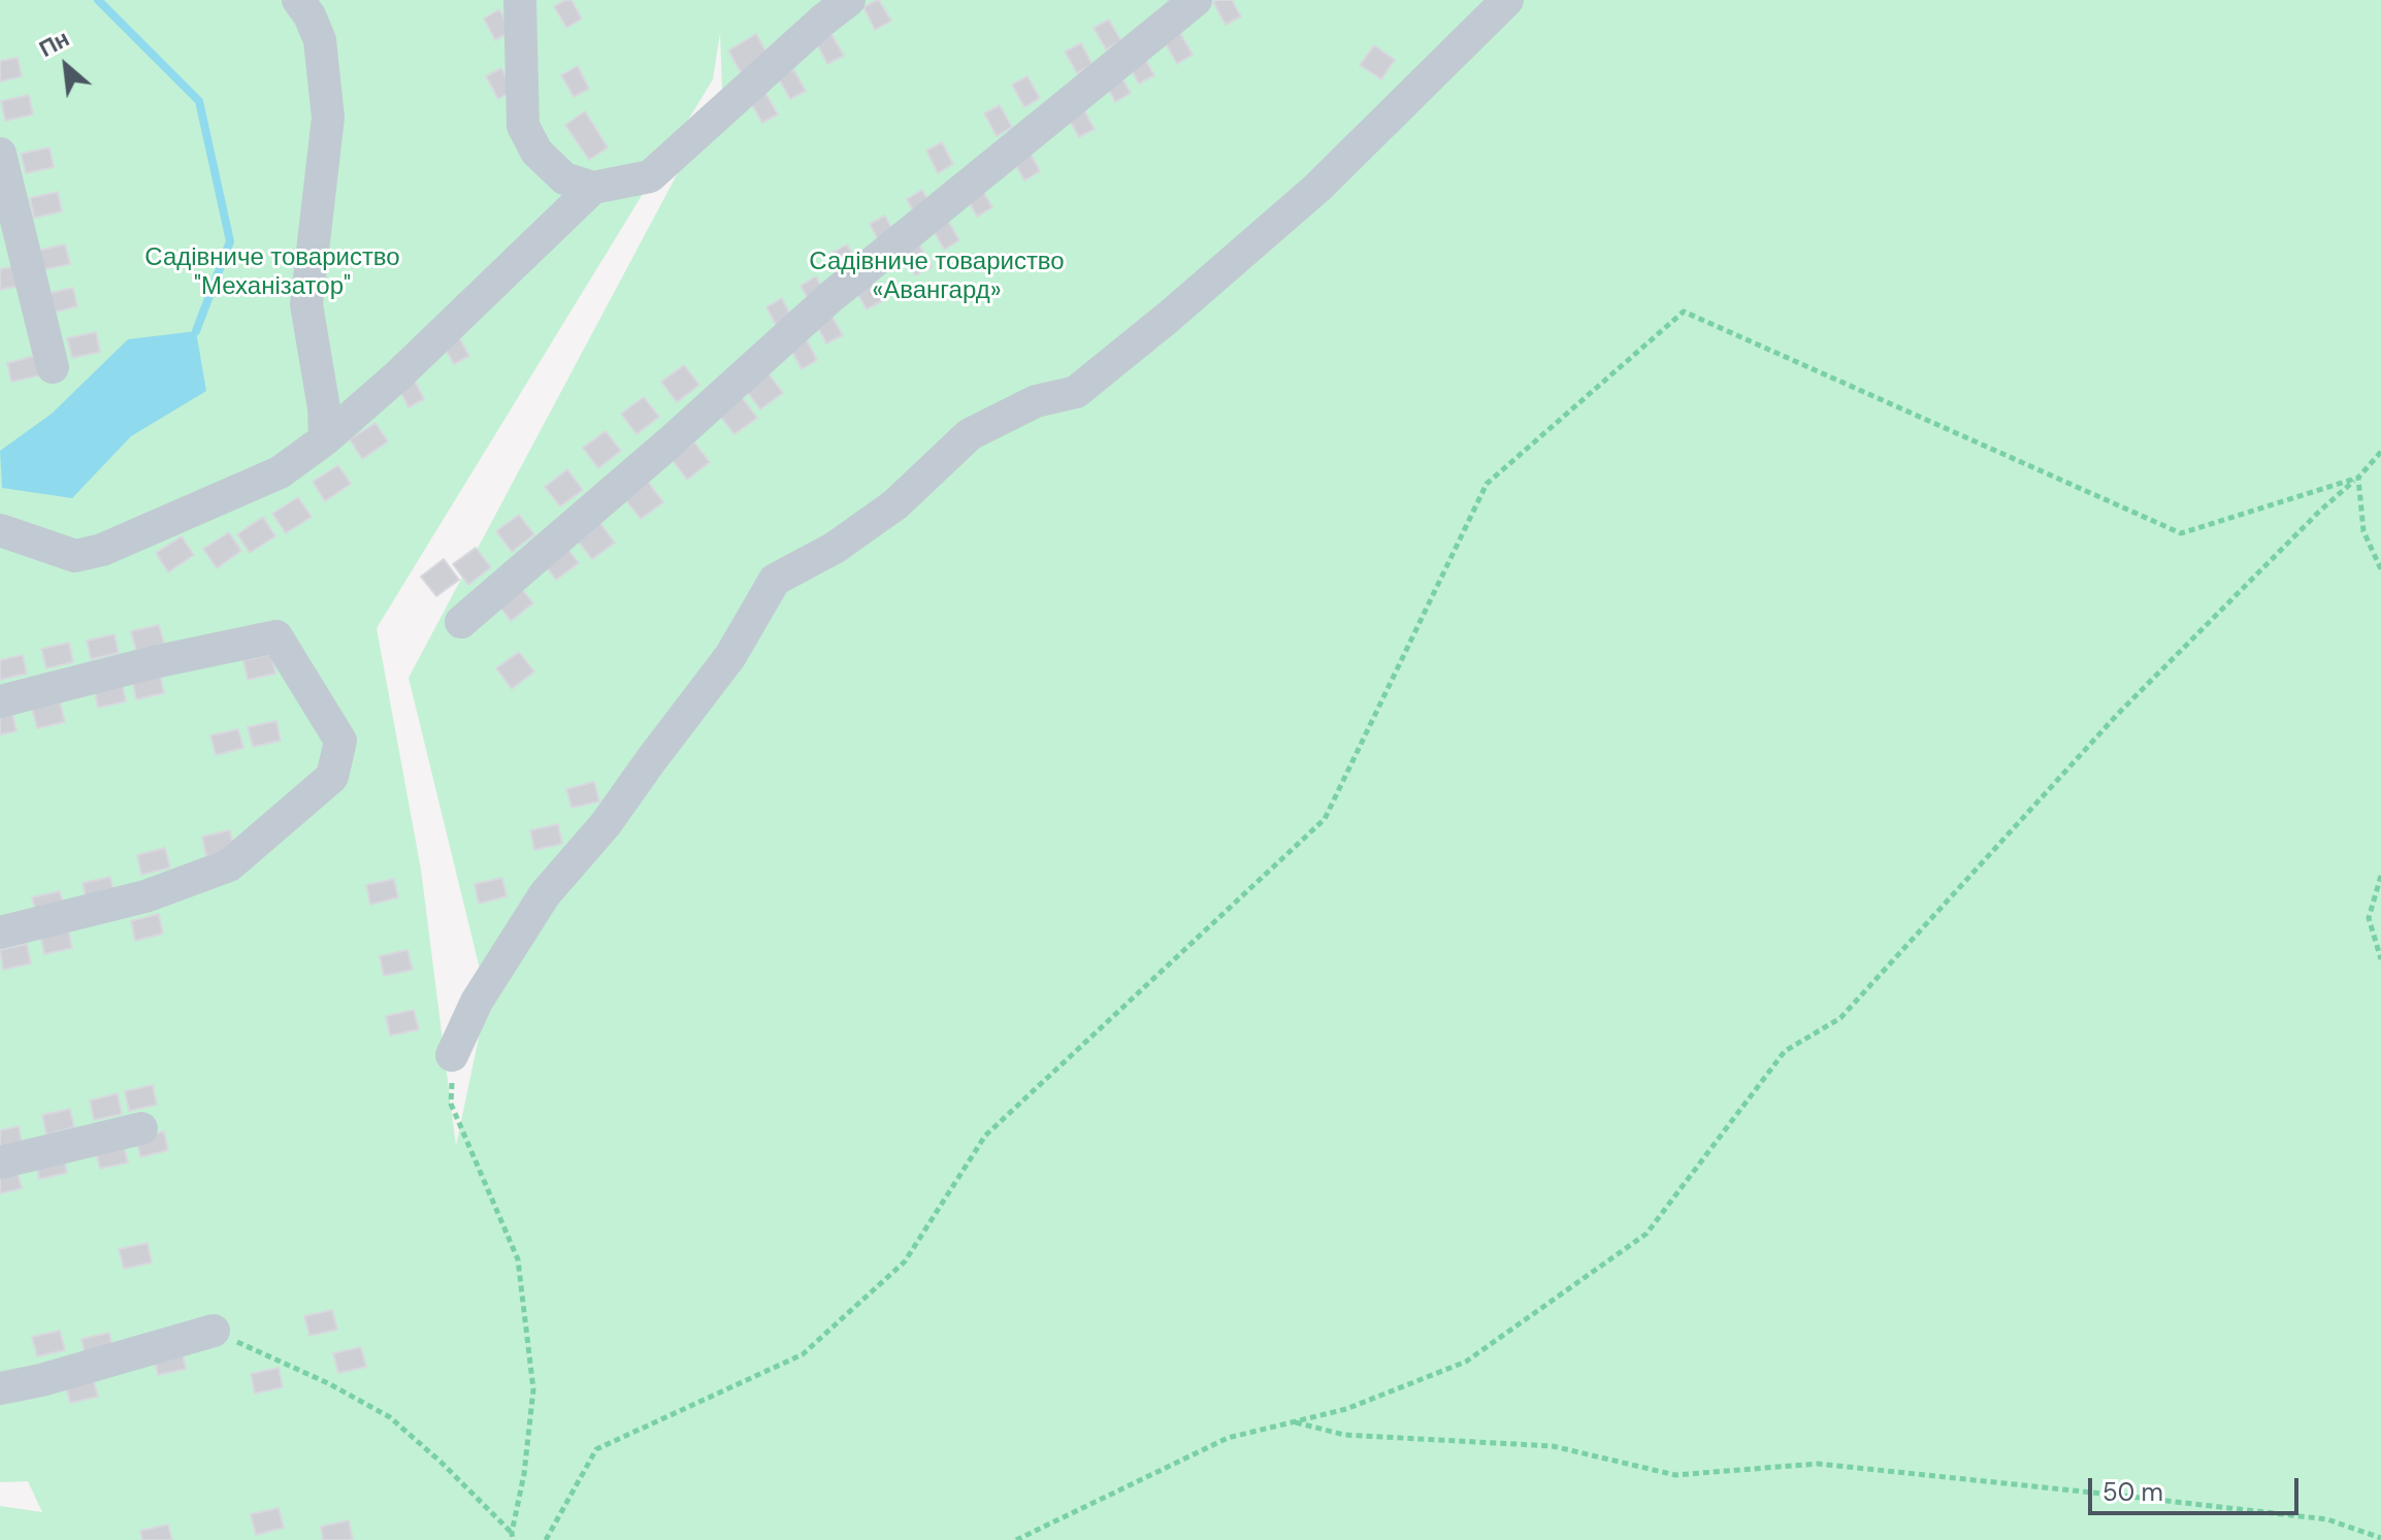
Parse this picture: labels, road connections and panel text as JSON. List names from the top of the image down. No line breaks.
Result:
{"parks":["Садівниче товариство \"Механізатор\"","Садівниче товариство «Авангард»"],"scale_bar":"50 m","north":"top left"}
